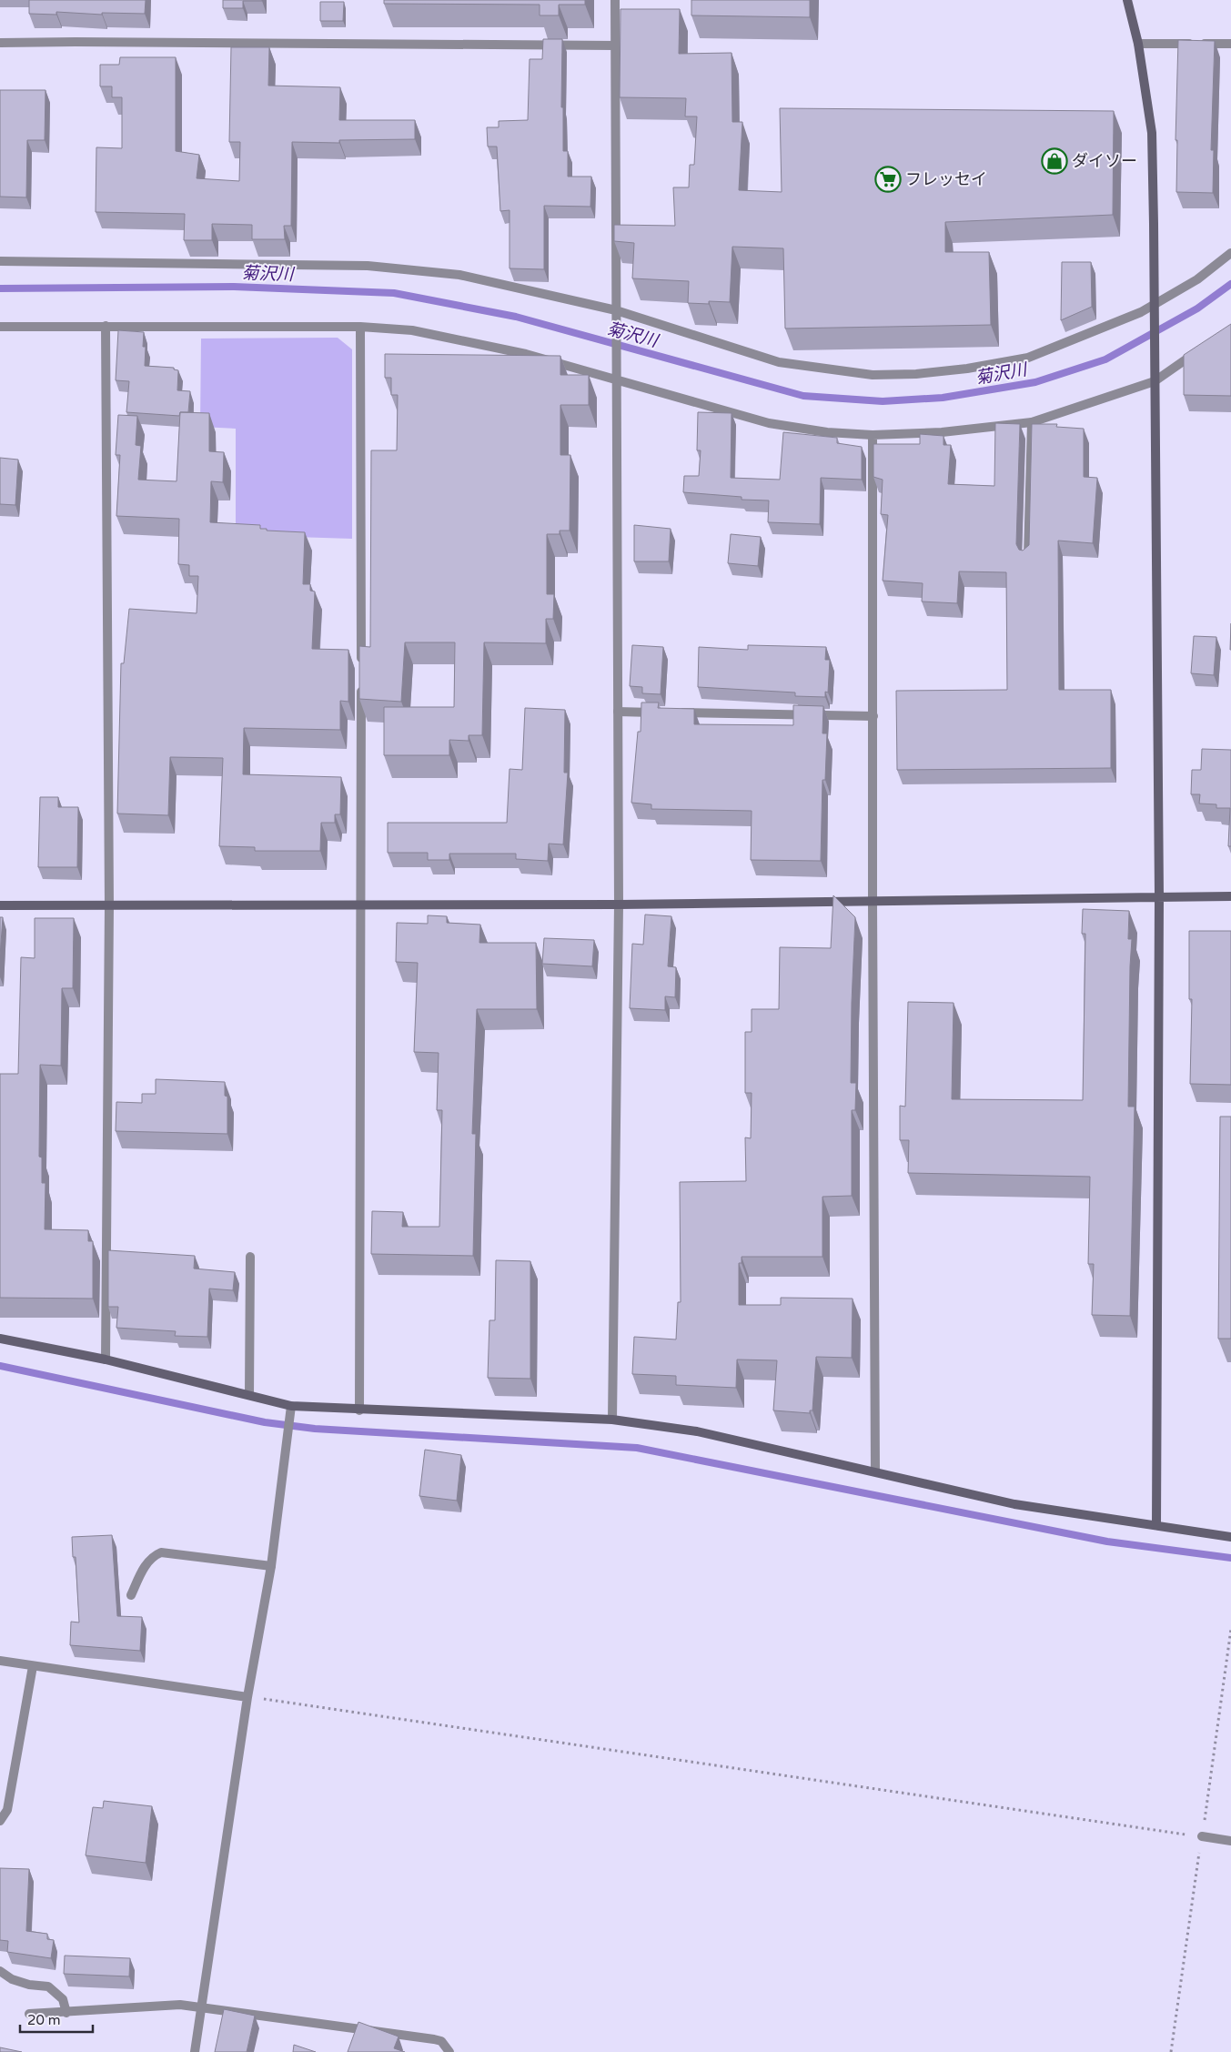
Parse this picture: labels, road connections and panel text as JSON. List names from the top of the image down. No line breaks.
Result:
{"water":["菊沢川"],"places":{"shop":["ダイソー"],"supermarket":["フレッセイ"]},"scale_bar":"20 m"}
